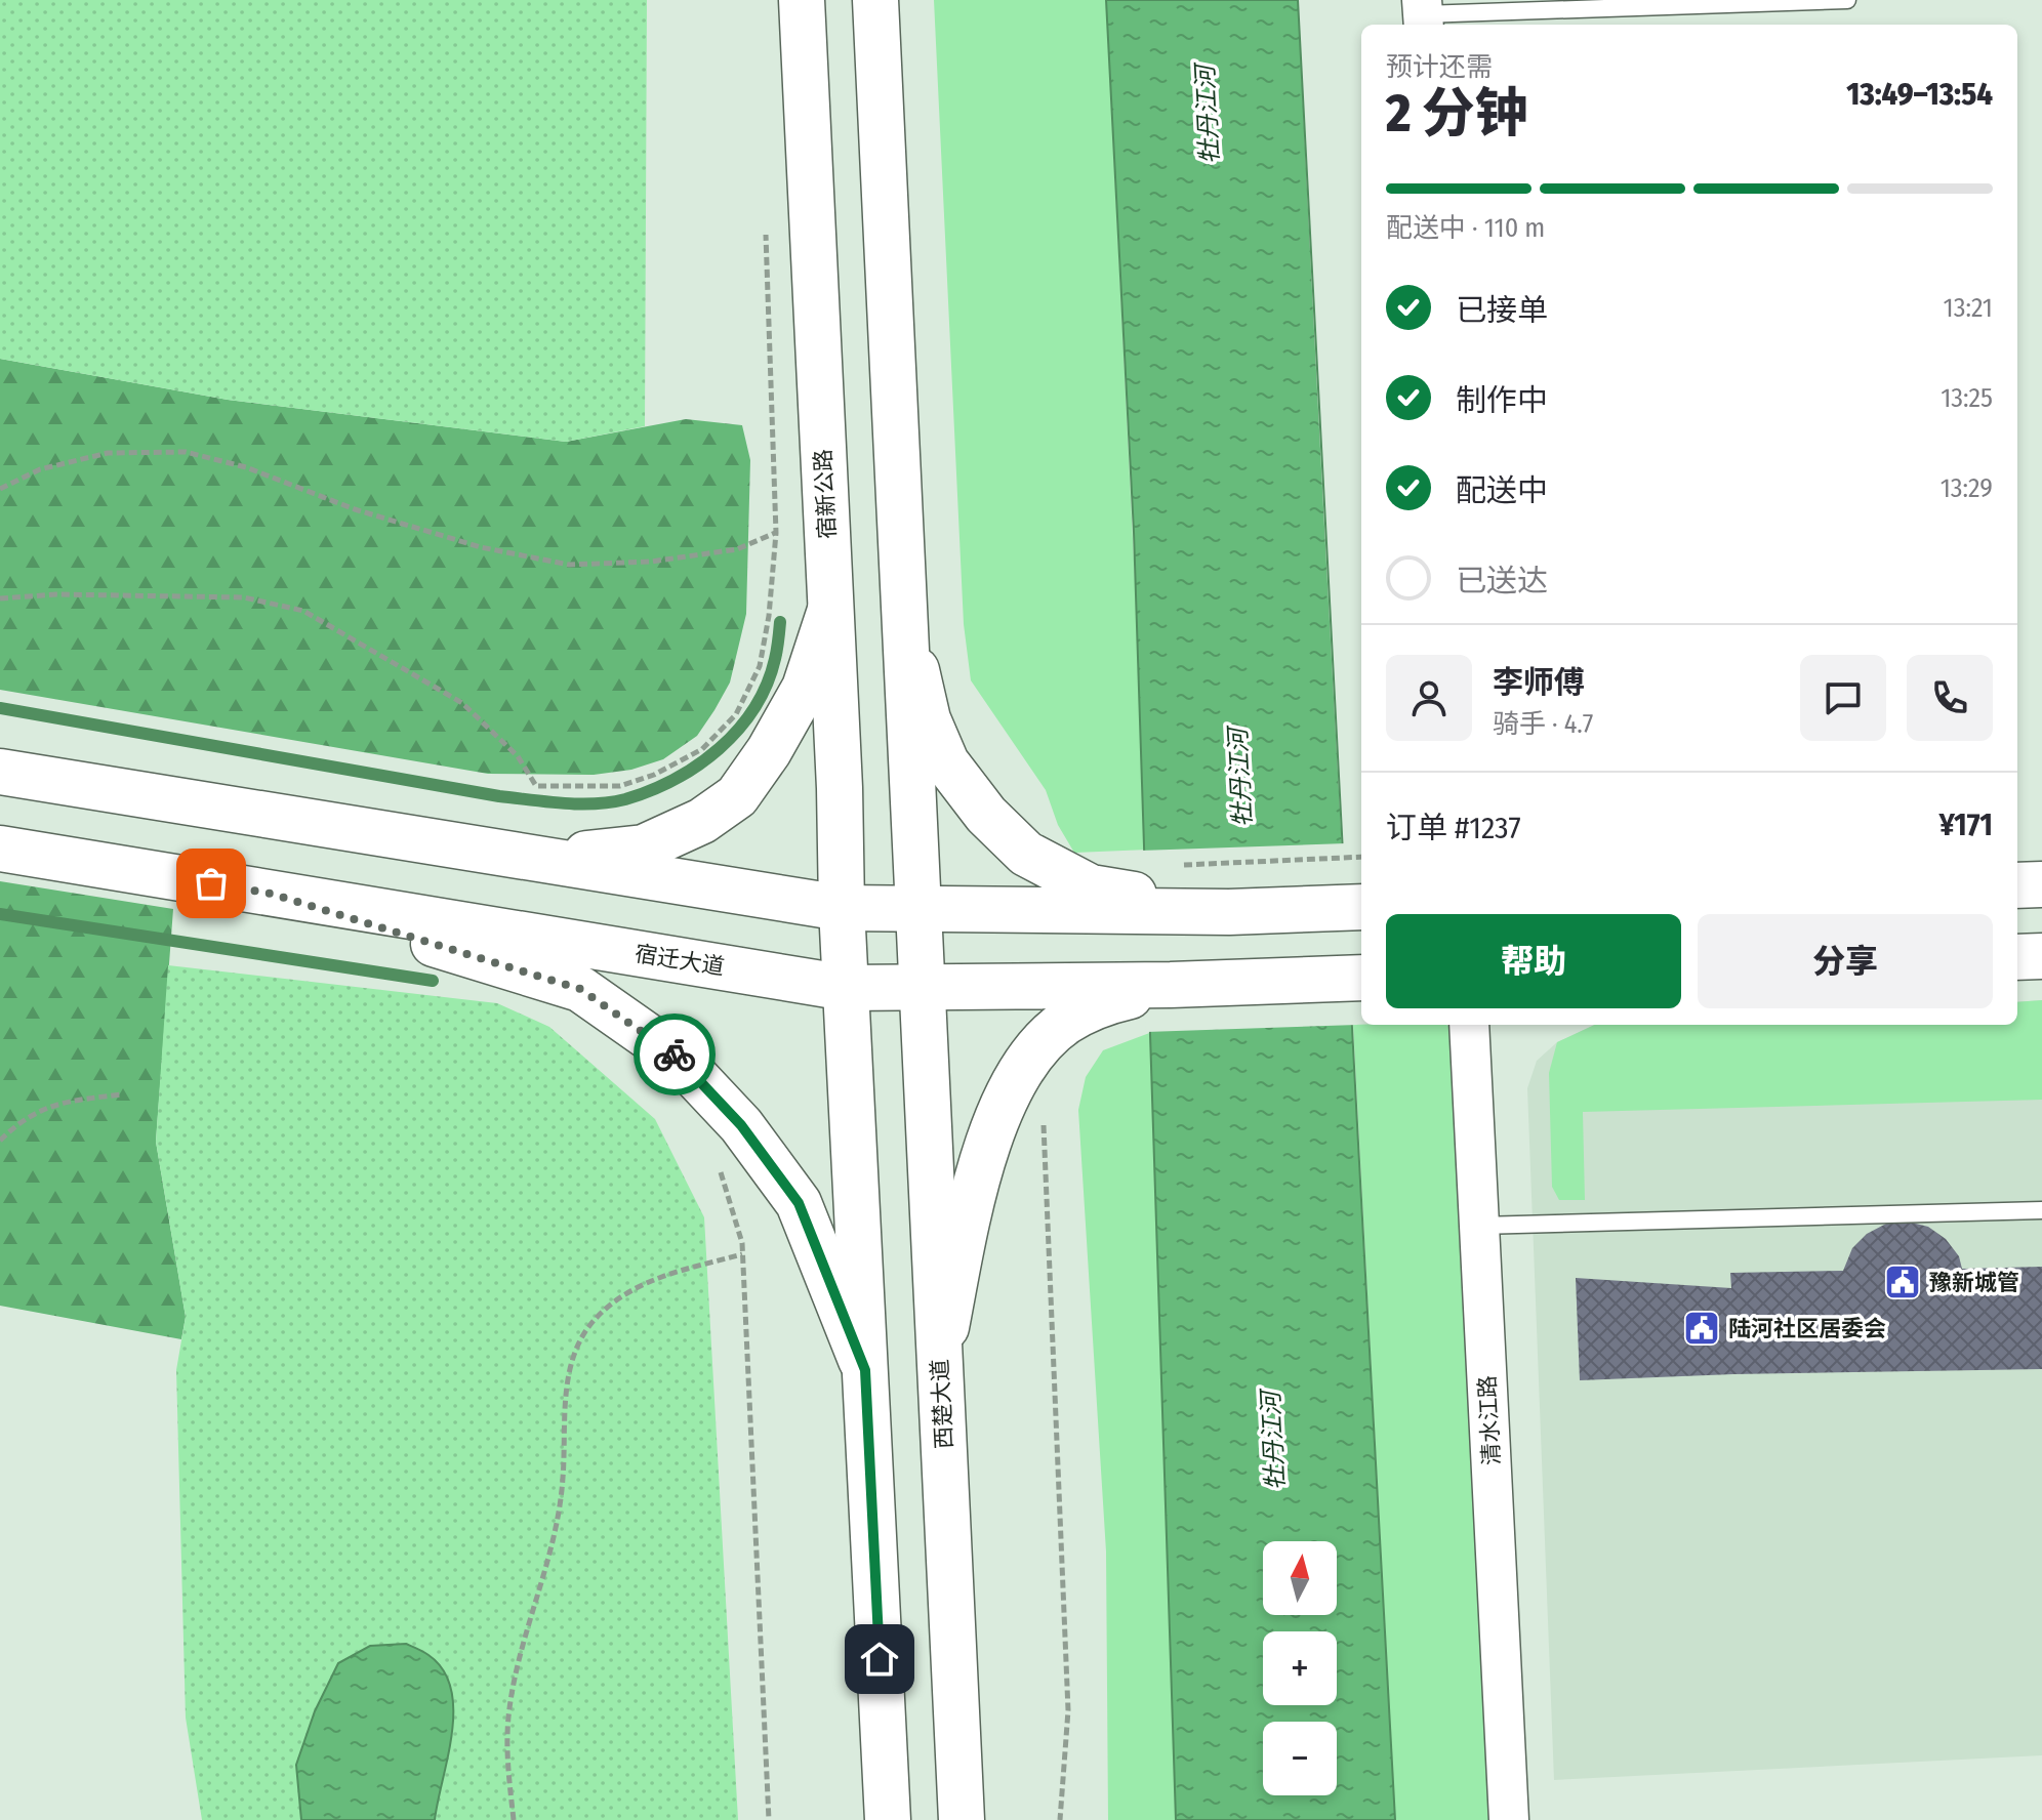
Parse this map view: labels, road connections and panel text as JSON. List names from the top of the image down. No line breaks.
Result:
{"streets":{"main road":["宿新公路","宿迁大道","西楚大道"],"street":["清水江路"]},"crossings":[["宿新公路","宿迁大道"],["宿迁大道","西楚大道"]],"water":["牡丹江河"],"places":{"public building":["豫新城管","陆河社区居委会"]},"north":"top","page":{"heading":["2 分钟","预计还需","13:49–13:54"],"panel":["李师傅","骑手 · 4.7","订单 #1237","¥171"],"bar":"配送中 · 110 m","list":[["已接单","13:21"],["制作中","13:25"],["配送中","13:29"],"已送达"],"buttons":["帮助","分享"],"map_buttons":["+","−"]}}
